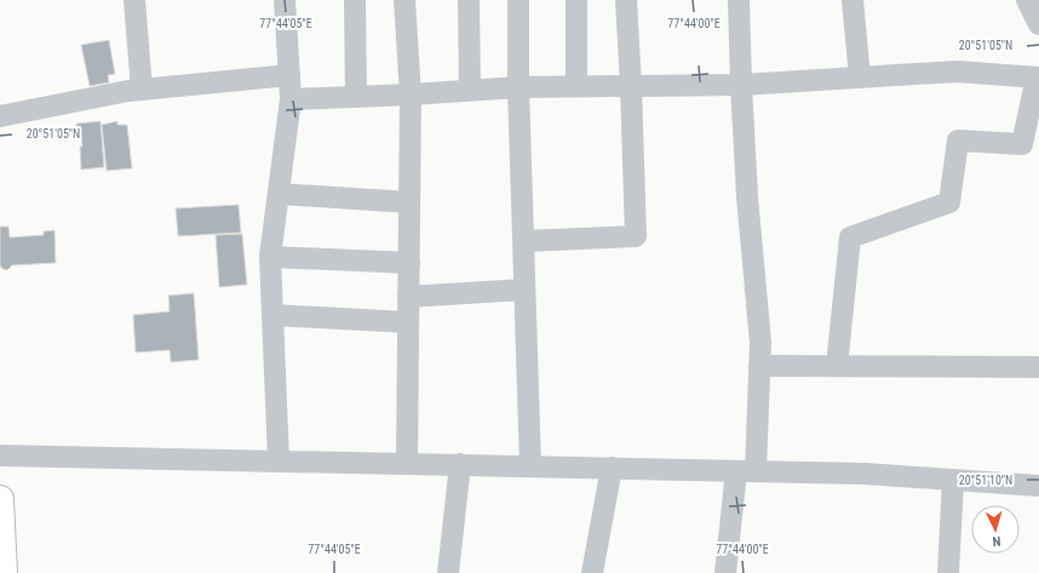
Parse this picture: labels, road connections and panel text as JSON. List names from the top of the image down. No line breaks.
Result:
{"north":"bottom","coordinates":["77°44'05\"E","77°44'00\"E","20°51'05\"N","20°51'10\"N"]}
